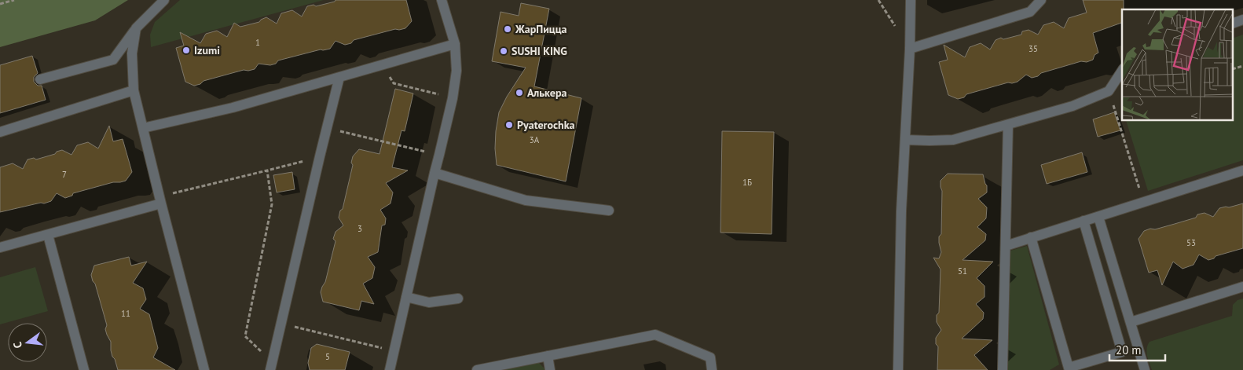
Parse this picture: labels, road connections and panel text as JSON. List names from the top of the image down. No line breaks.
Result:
{"places":["ЖарПицца","Izumi","SUSHI KING","Алькера","Pyaterochka"],"house_numbers":["1","35","3А","7","1Б","3","53","51","11","5"],"scale_bar":"20 m","north":"left"}
